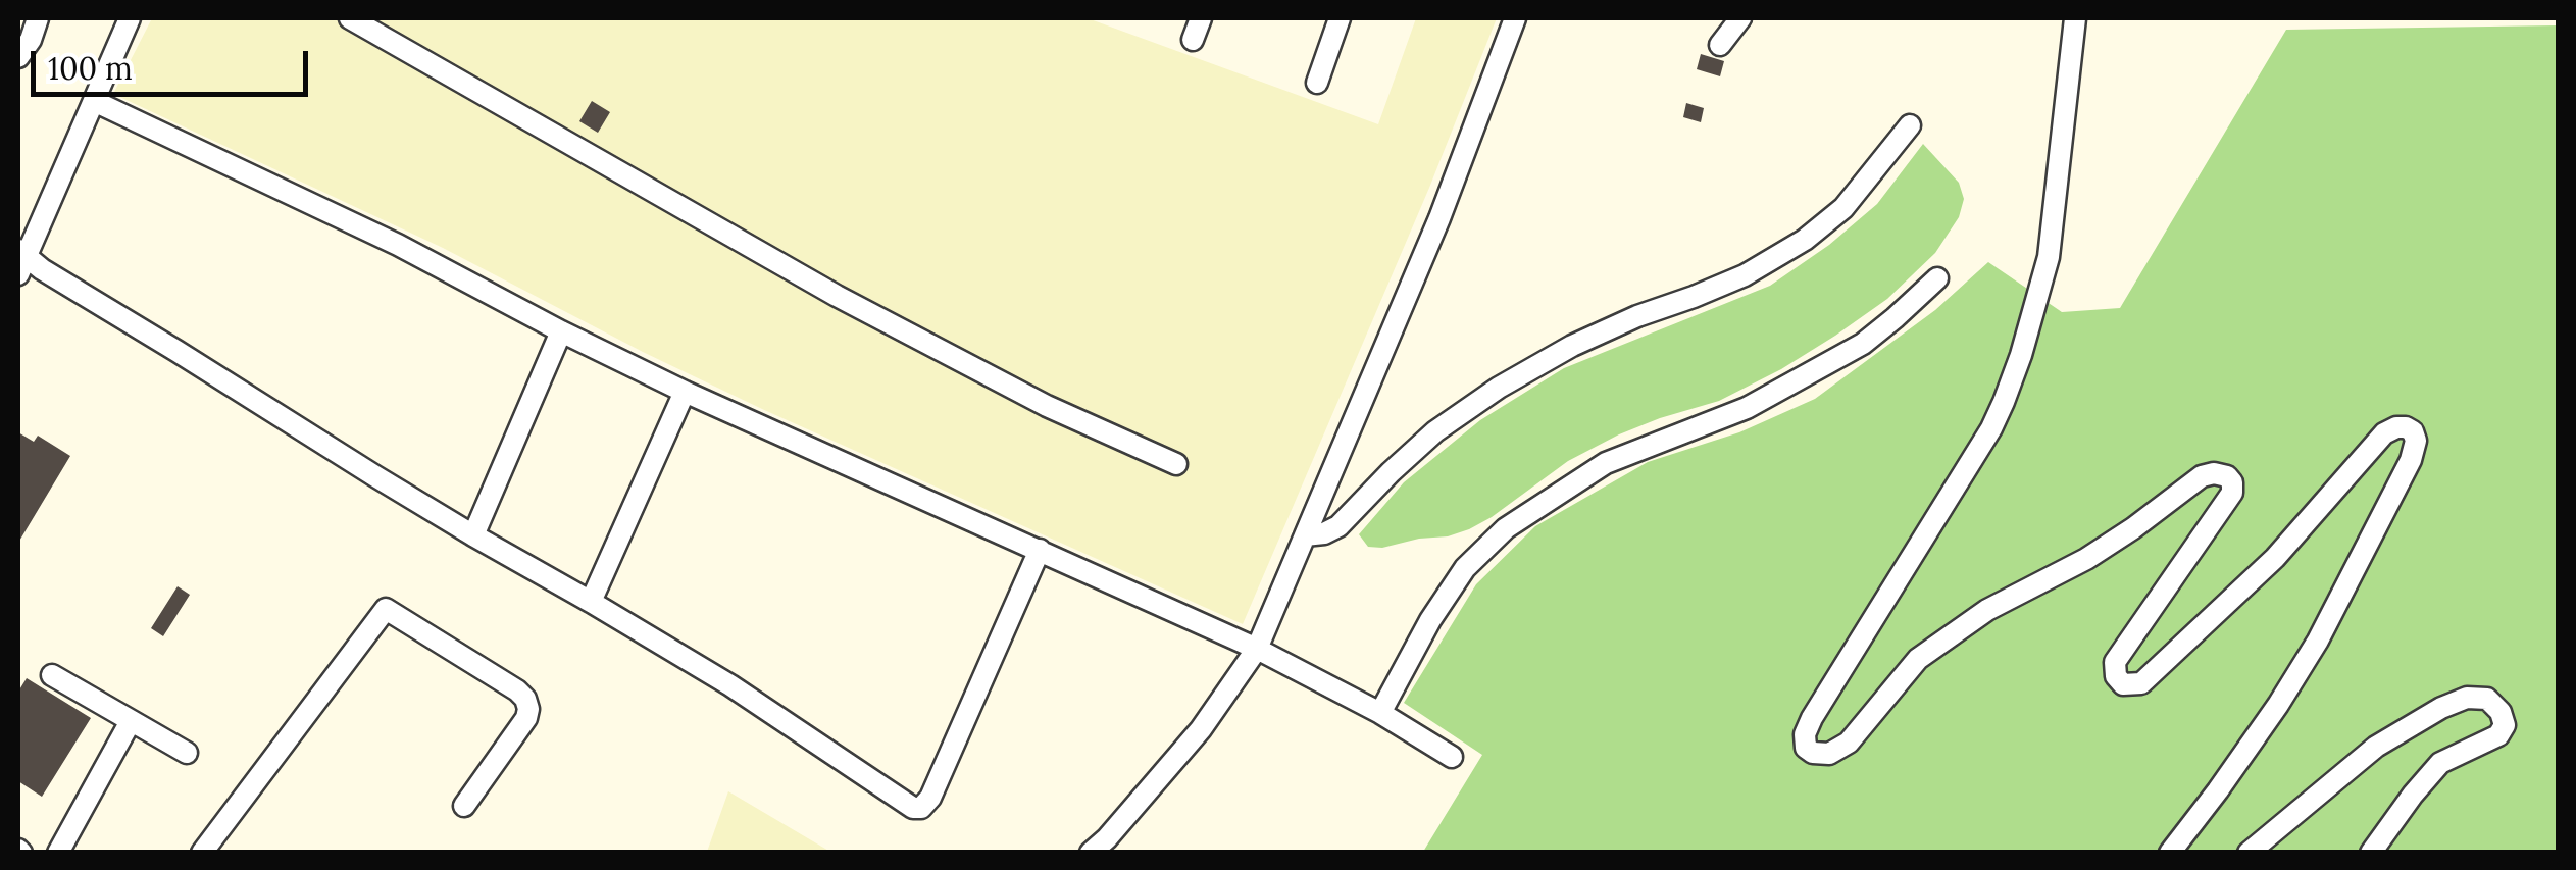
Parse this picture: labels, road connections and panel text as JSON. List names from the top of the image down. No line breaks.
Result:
{"scale_bar":"100 m"}
